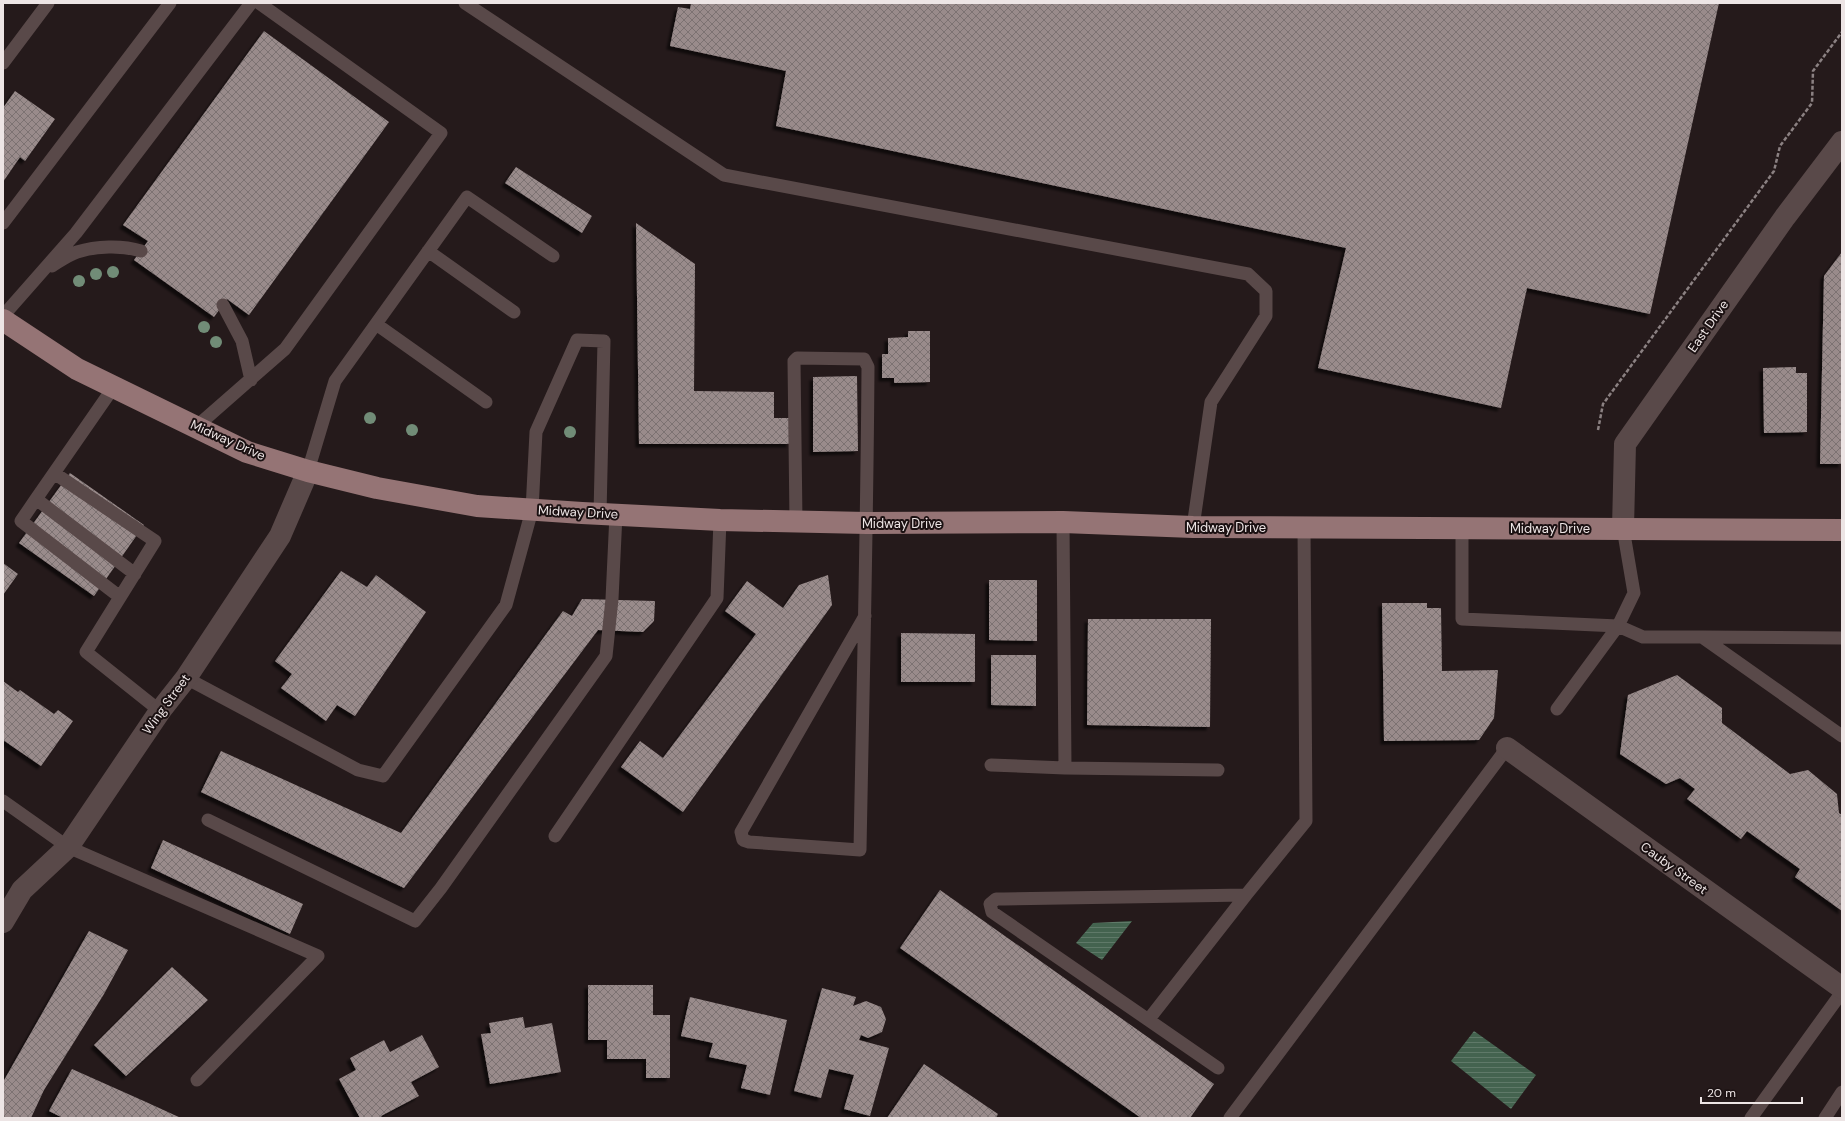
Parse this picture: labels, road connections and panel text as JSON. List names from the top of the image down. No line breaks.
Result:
{"streets":{"main road":["Midway Drive"],"street":["East Drive","Wing Street","Cauby Street"]},"crossings":[["East Drive","Midway Drive"],["Midway Drive","Wing Street"]],"scale_bar":"20 m"}
